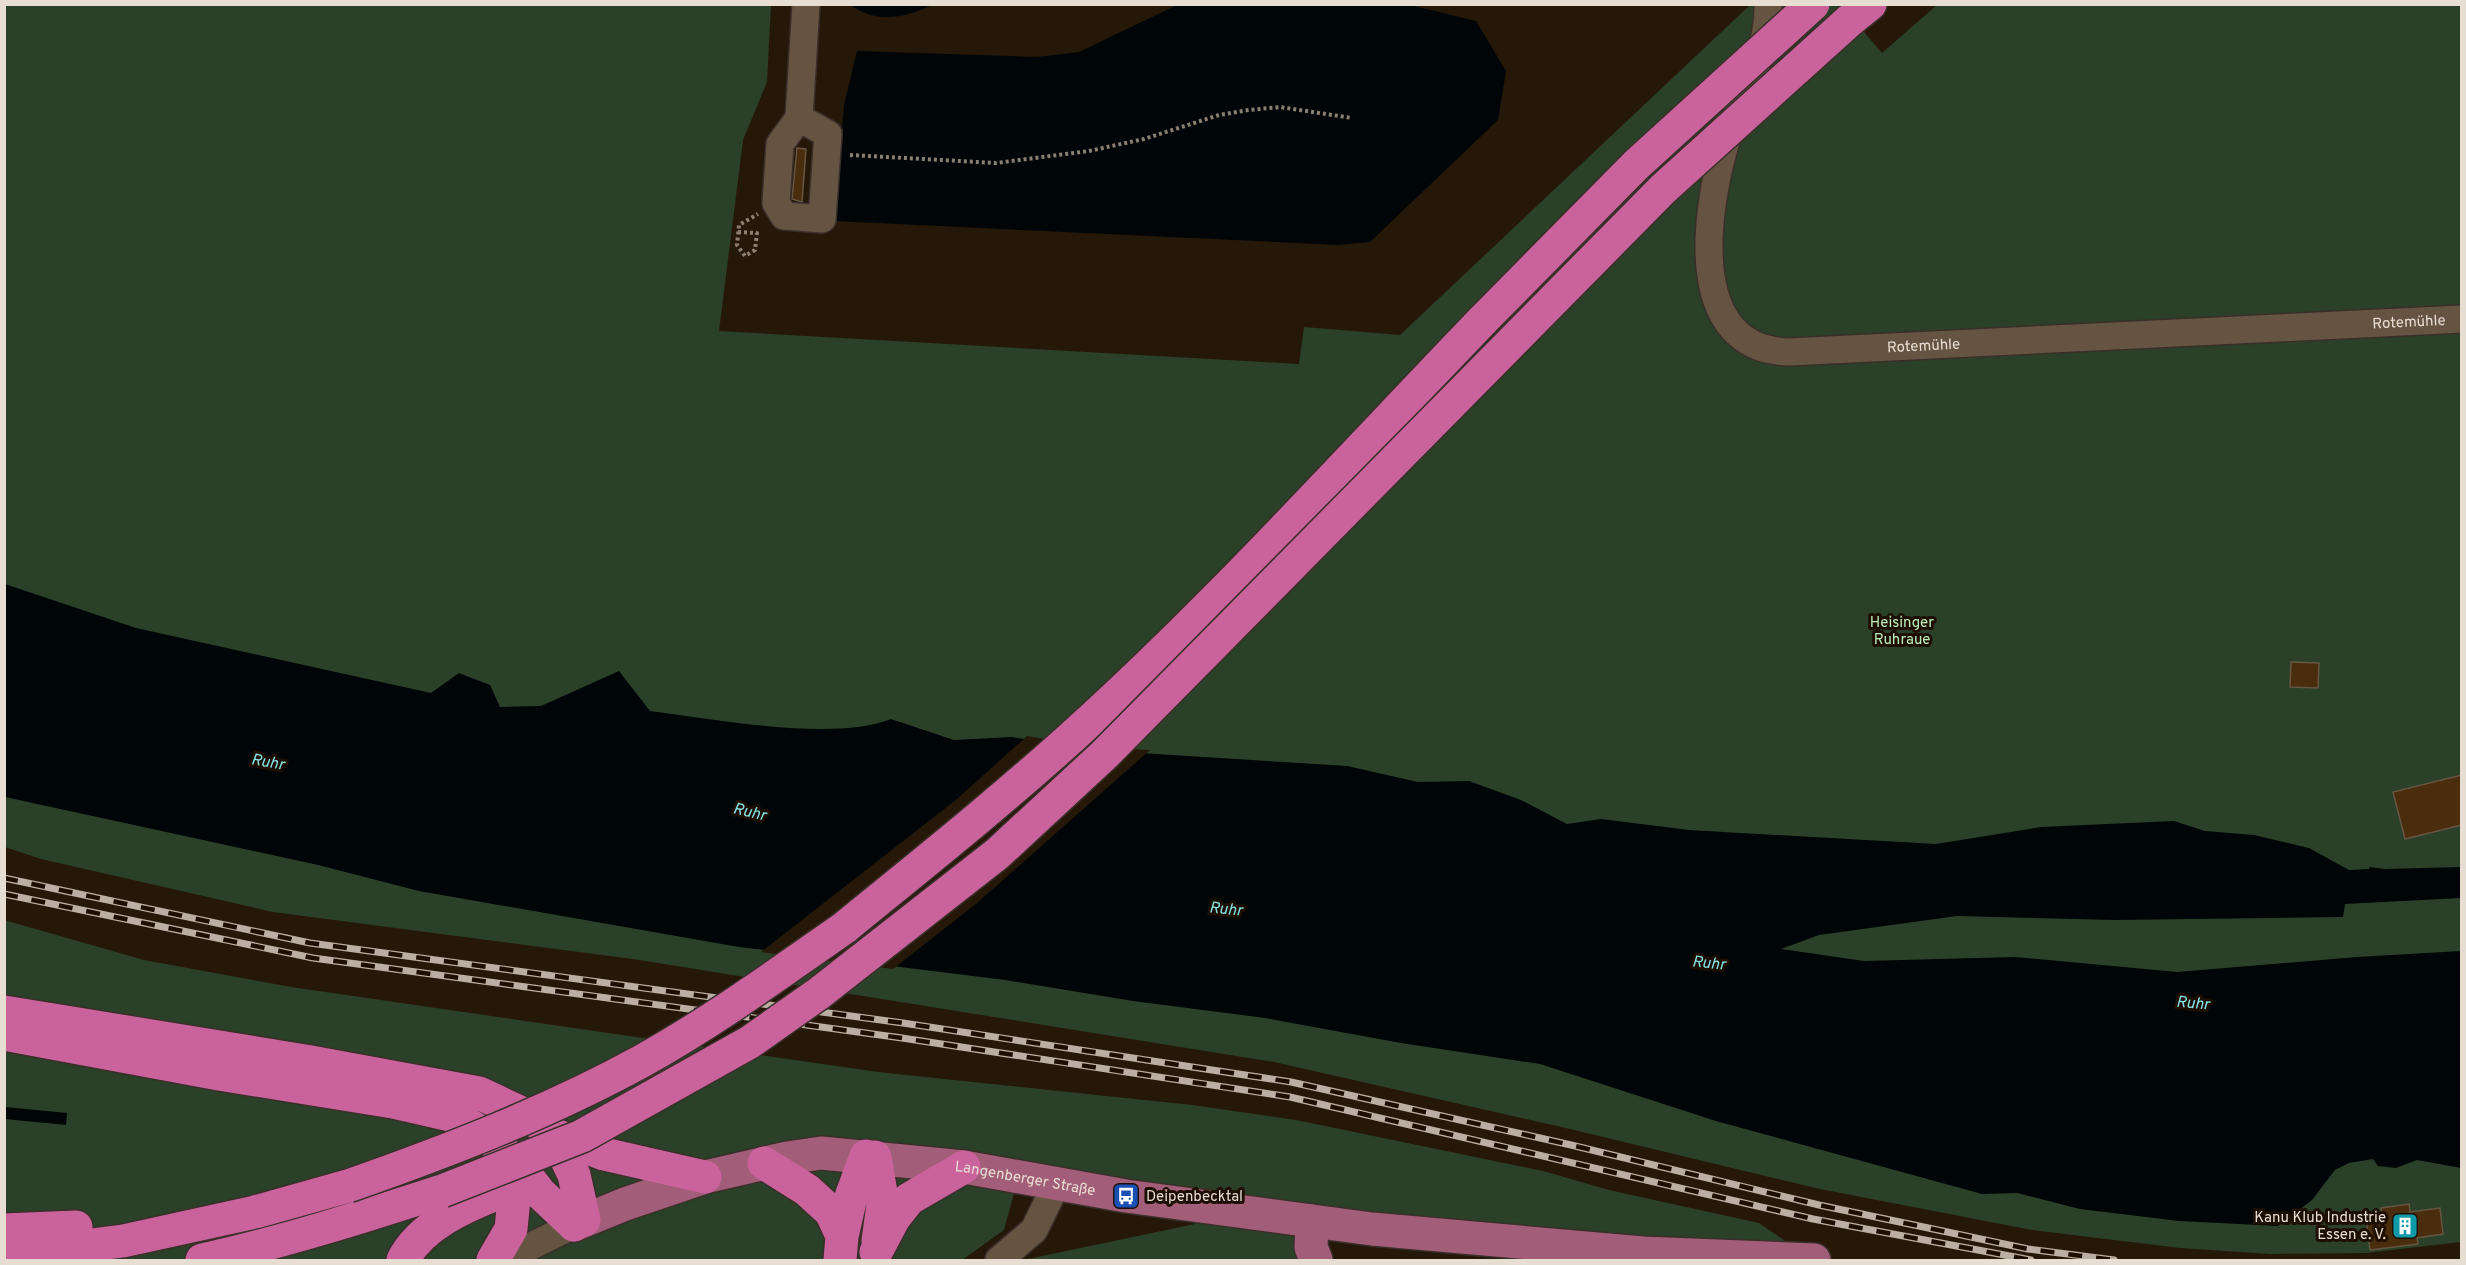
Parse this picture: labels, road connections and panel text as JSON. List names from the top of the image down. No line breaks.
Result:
{"streets":{"main road":["Langenberger Straße"],"street":["Rotemühle"]},"water":["Ruhr"],"parks":["Heisinger Ruhraue"],"places":{"bus stop":["Deipenbecktal"],"building":["Kanu Klub Industrie Essen e. V."]}}
